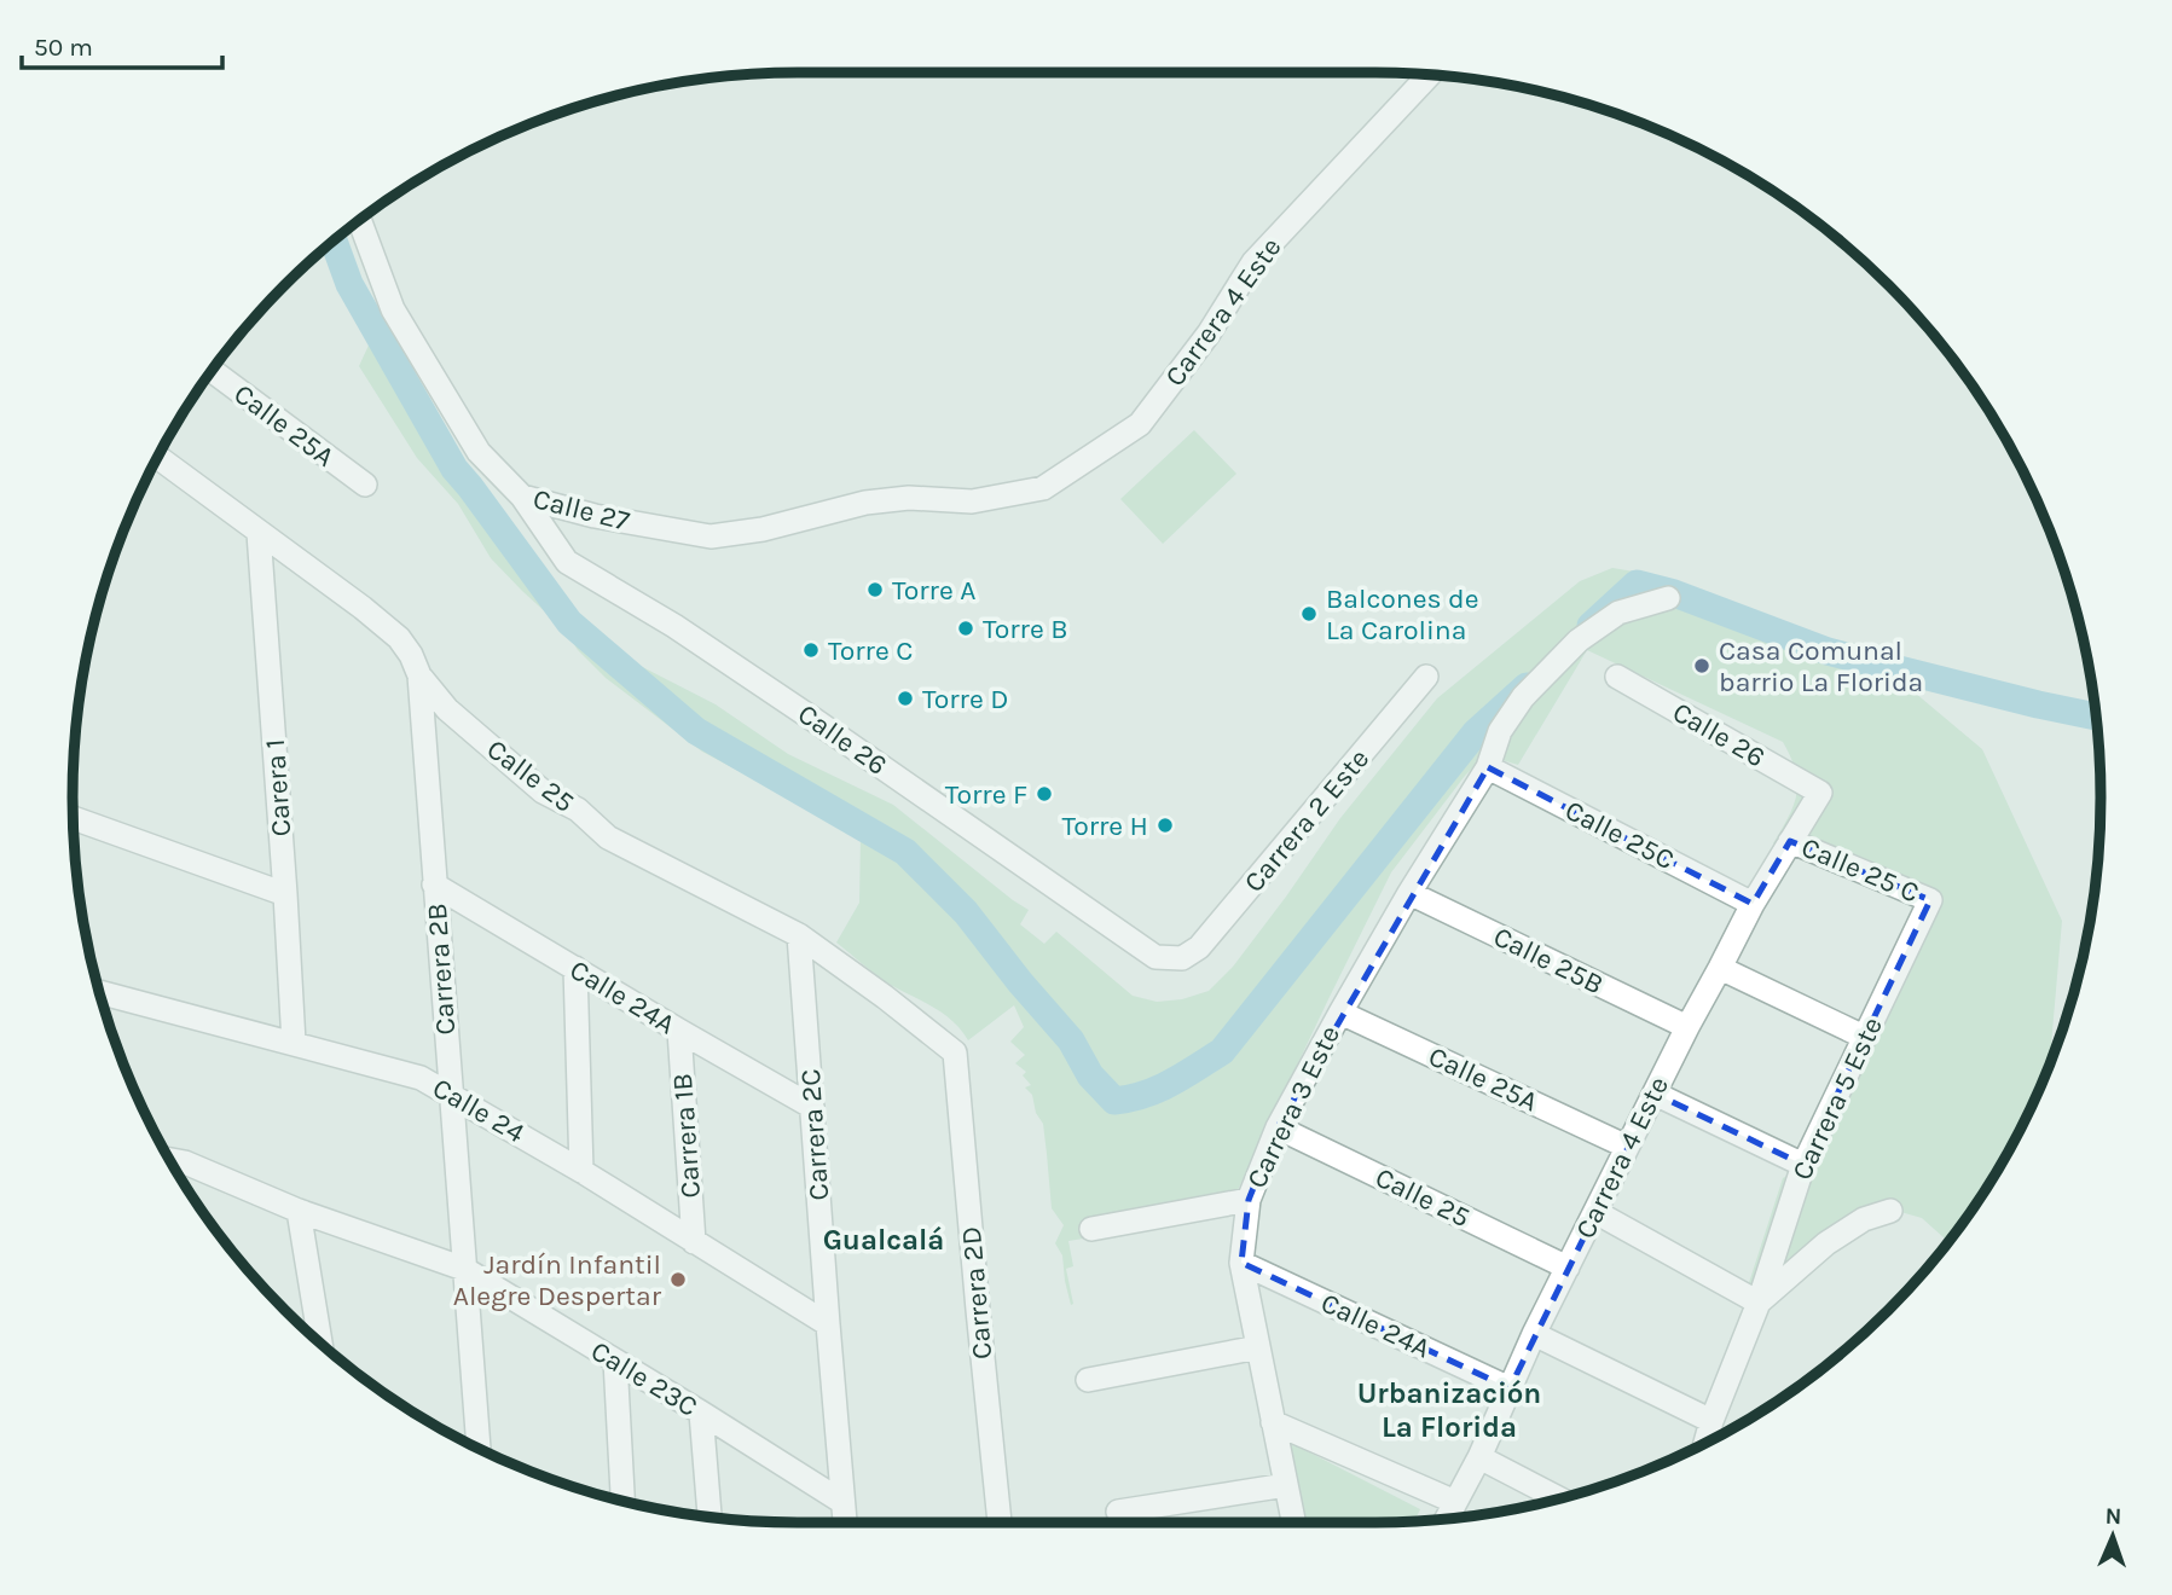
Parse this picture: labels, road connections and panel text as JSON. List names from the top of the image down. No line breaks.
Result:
{"streets":{"street":["Carrera 4 Este","Calle 25A","Calle 27","Calle 26","Calle 25","Carera 1","Carrera 2 Este","Calle 25C","Calle 25 C","Calle 25B","Carrera 2B","Calle 24A","Carrera 5 Este","Carrera 3 Este","Calle 24","Carrera 2C","Carrera 1B","Carrera 2D","Calle 23C"]},"crossings":[["Carrera 4 Este","Calle 25A"],["Carrera 4 Este","Calle 27"],["Carrera 4 Este","Calle 26"],["Carrera 4 Este","Calle 25"],["Carrera 4 Este","Calle 25C"],["Carrera 4 Este","Calle 25 C"],["Carrera 4 Este","Calle 25B"],["Carrera 4 Este","Calle 24A"],["Calle 25A","Carrera 3 Este"],["Calle 27","Calle 26"],["Calle 26","Carrera 2 Este"],["Calle 25","Carera 1"],["Calle 25","Carrera 2B"],["Calle 25","Carrera 3 Este"],["Calle 25","Carrera 2C"],["Calle 25","Carrera 2D"],["Carera 1","Calle 24"],["Calle 25C","Carrera 3 Este"],["Calle 25 C","Carrera 5 Este"],["Calle 25B","Carrera 3 Este"],["Carrera 2B","Calle 24A"],["Carrera 2B","Calle 24"],["Carrera 2B","Calle 23C"],["Calle 24A","Carrera 3 Este"],["Calle 24A","Carrera 2C"],["Calle 24A","Carrera 1B"],["Calle 24","Carrera 2C"],["Calle 24","Carrera 1B"],["Carrera 2C","Calle 23C"]],"districts":["Gualcalá","Urbanización La Florida"],"places":["Torre A","Balcones de La Carolina","Torre B","Torre C","Casa Comunal barrio La Florida","Torre D","Torre F","Torre H","Jardín Infantil Alegre Despertar"],"scale_bar":"50 m","north":"top"}
